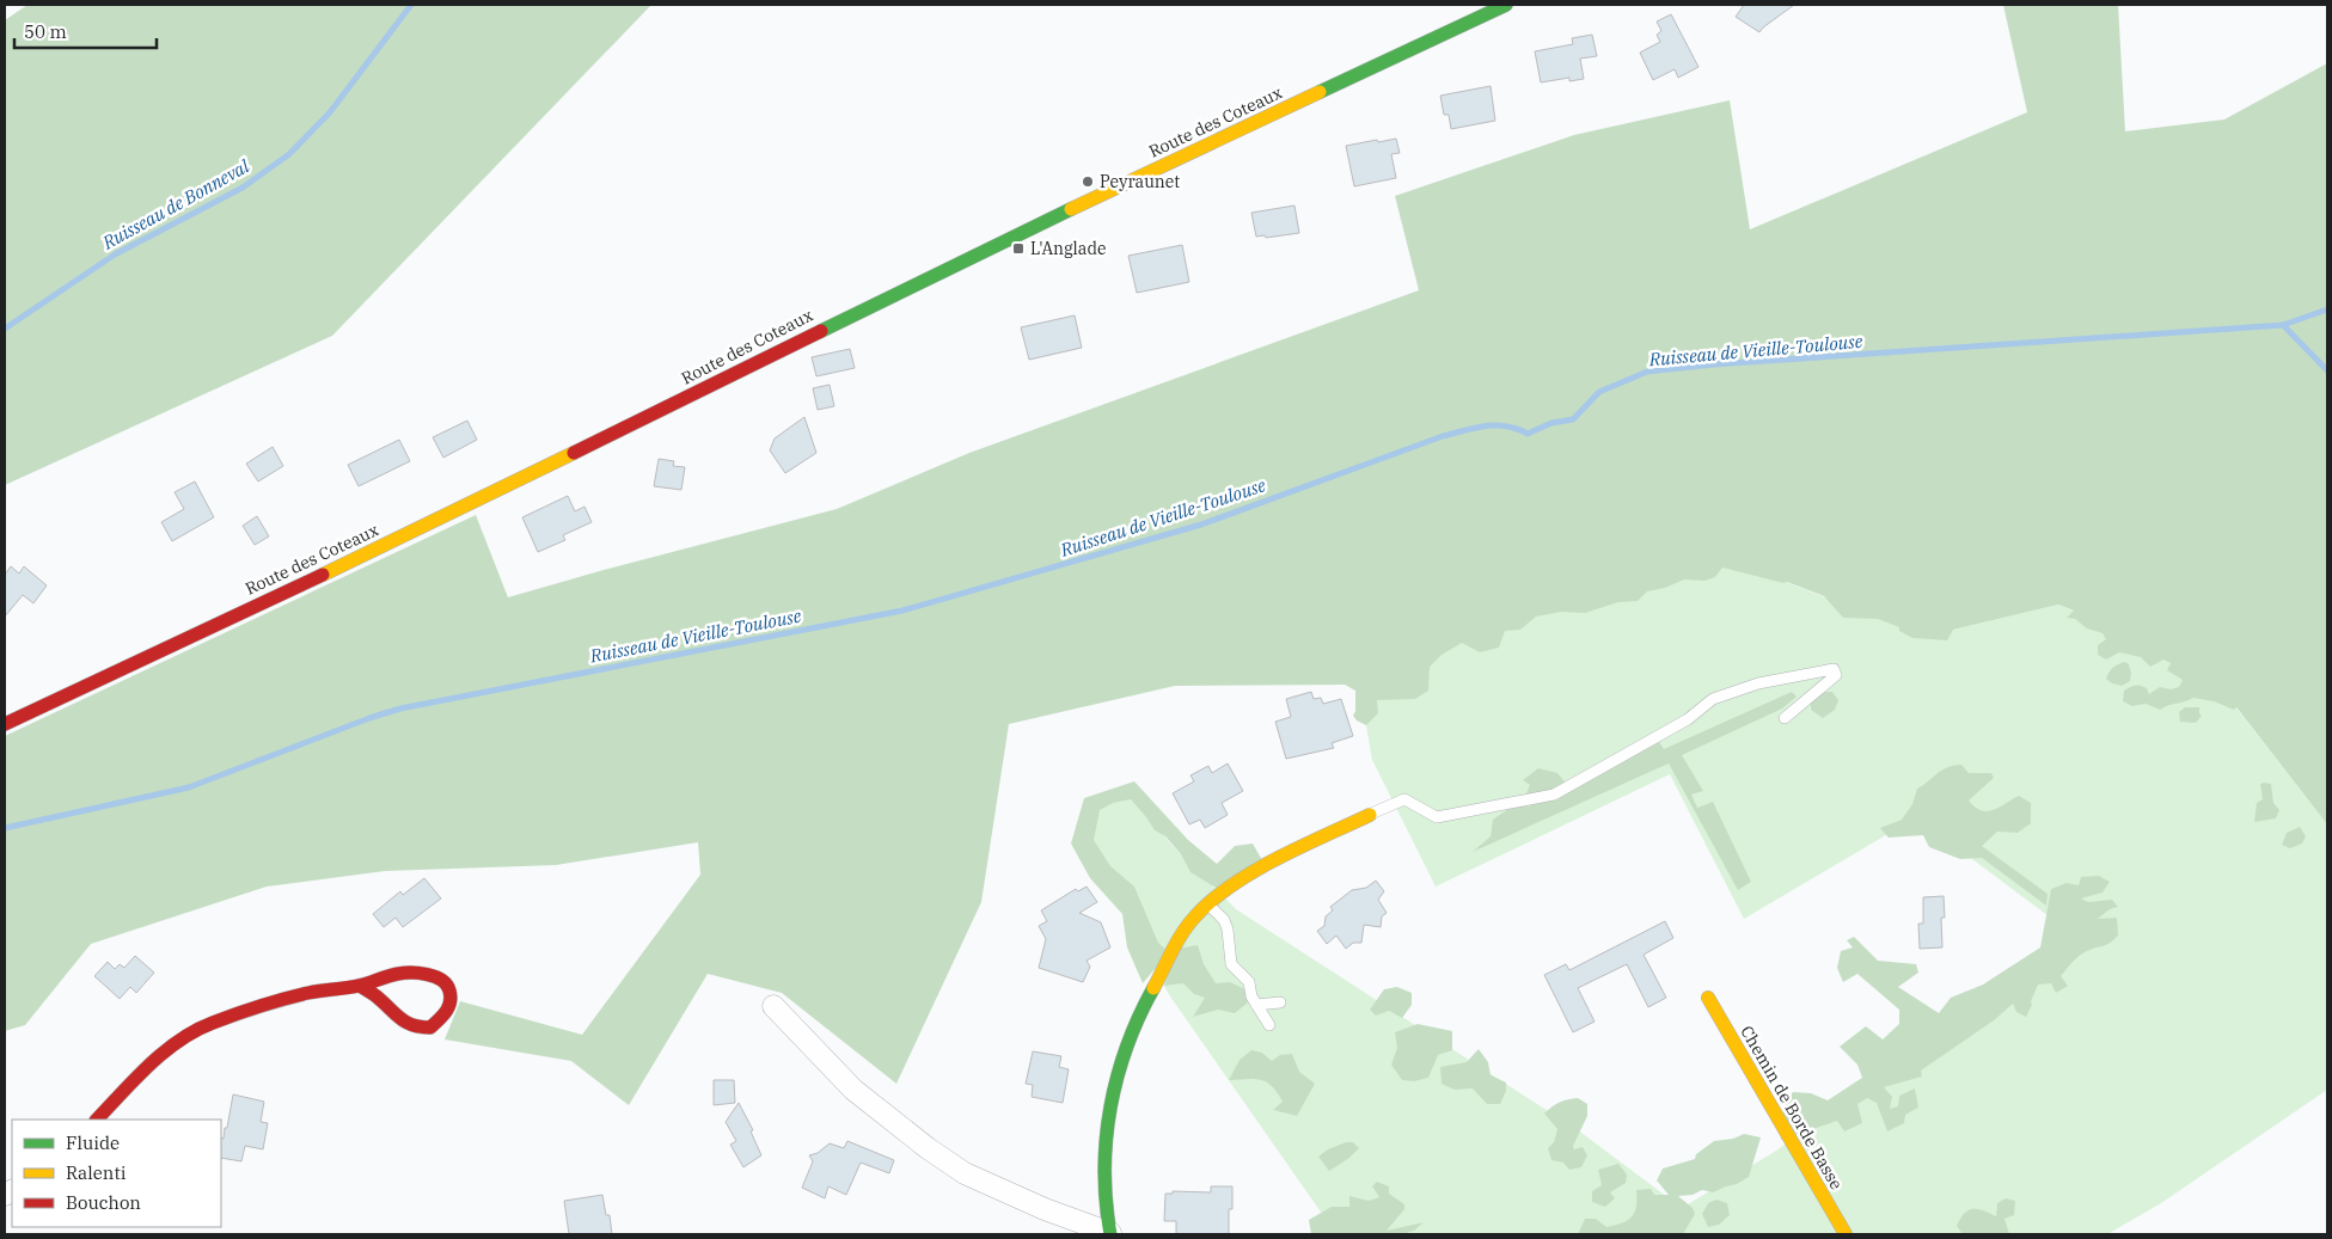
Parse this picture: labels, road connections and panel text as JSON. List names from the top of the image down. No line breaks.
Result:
{"streets":{"street":["Route des Coteaux","Chemin de Borde Basse"]},"water":["Ruisseau de Bonneval","Ruisseau de Vieille-Toulouse"],"places":{"other":["Peyraunet"],"transit":["L'Anglade"]},"legend":["Fluide","Ralenti","Bouchon"],"scale_bar":"50 m"}
